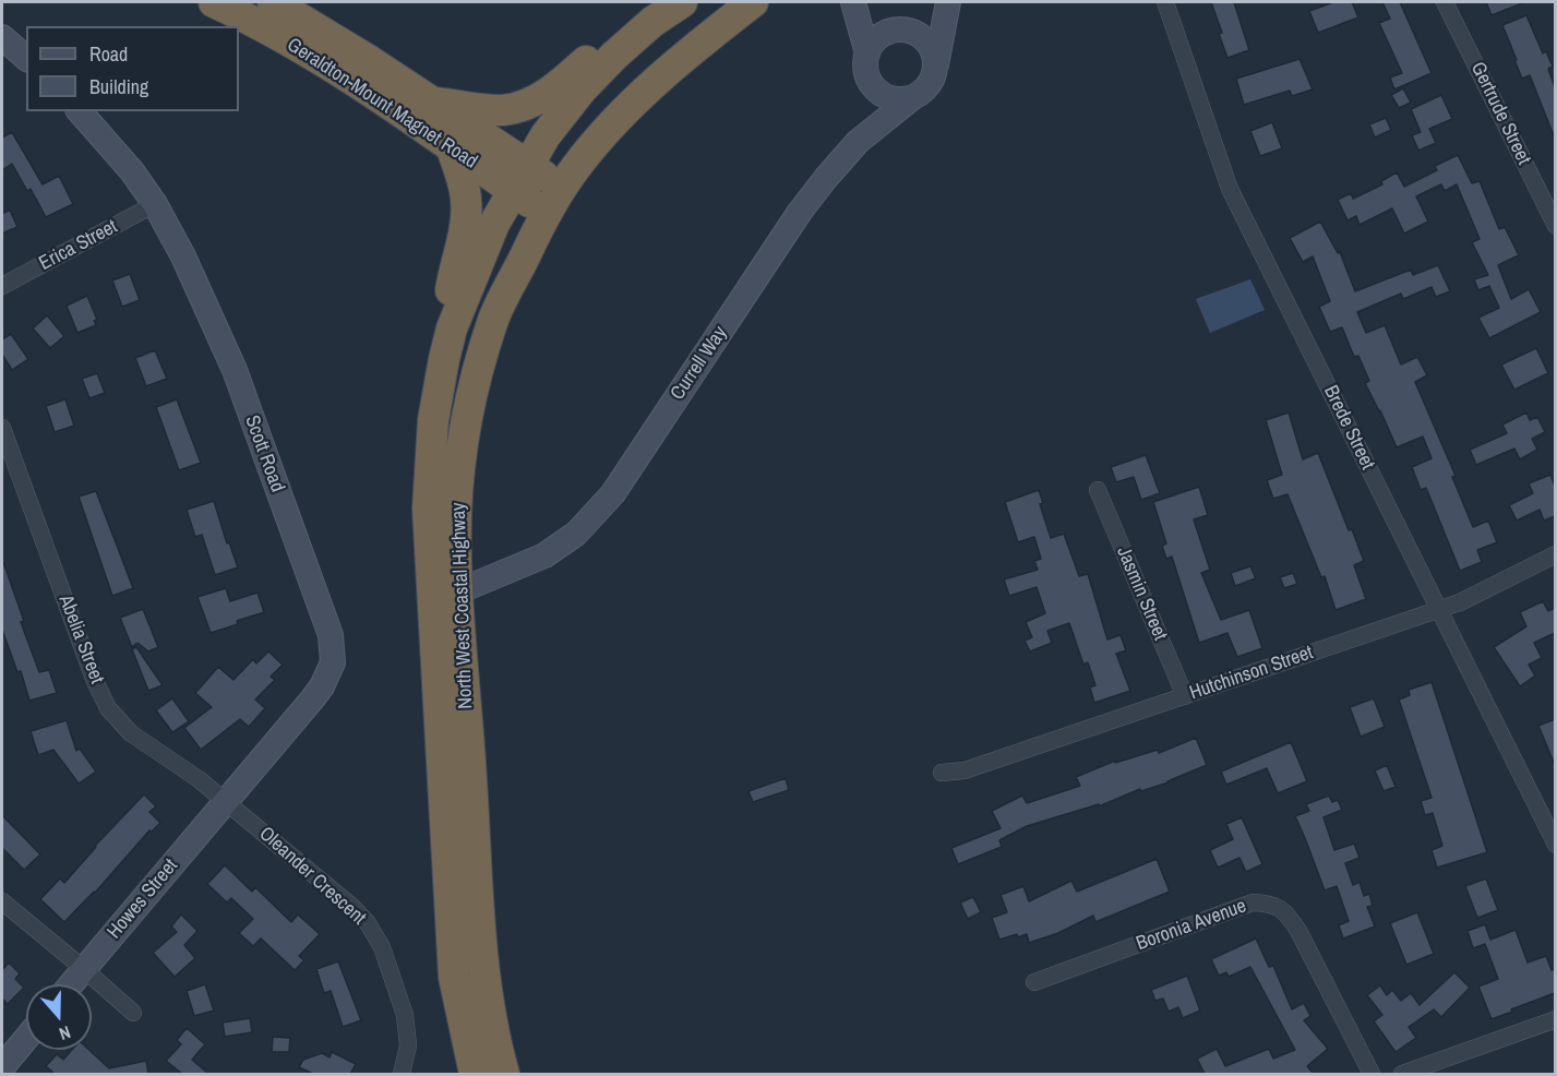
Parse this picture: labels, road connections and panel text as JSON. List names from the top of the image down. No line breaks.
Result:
{"streets":{"highway":["Geraldton-Mount Magnet Road","North West Coastal Highway"],"street":["Gertrude Street","Erica Street","Currell Way","Brede Street","Scott Road","Jasmin Street","Abelia Street","Hutchinson Street","Oleander Crescent","Howes Street","Boronia Avenue"]},"crossings":[["Geraldton-Mount Magnet Road","North West Coastal Highway"],["Erica Street","Scott Road"],["Currell Way","North West Coastal Highway"],["Brede Street","Hutchinson Street"],["Scott Road","Abelia Street"],["Scott Road","Oleander Crescent"],["Scott Road","Howes Street"],["Jasmin Street","Hutchinson Street"],["Abelia Street","Oleander Crescent"],["Abelia Street","Howes Street"],["Oleander Crescent","Howes Street"]],"legend":["Road","Building"],"north":"bottom"}
